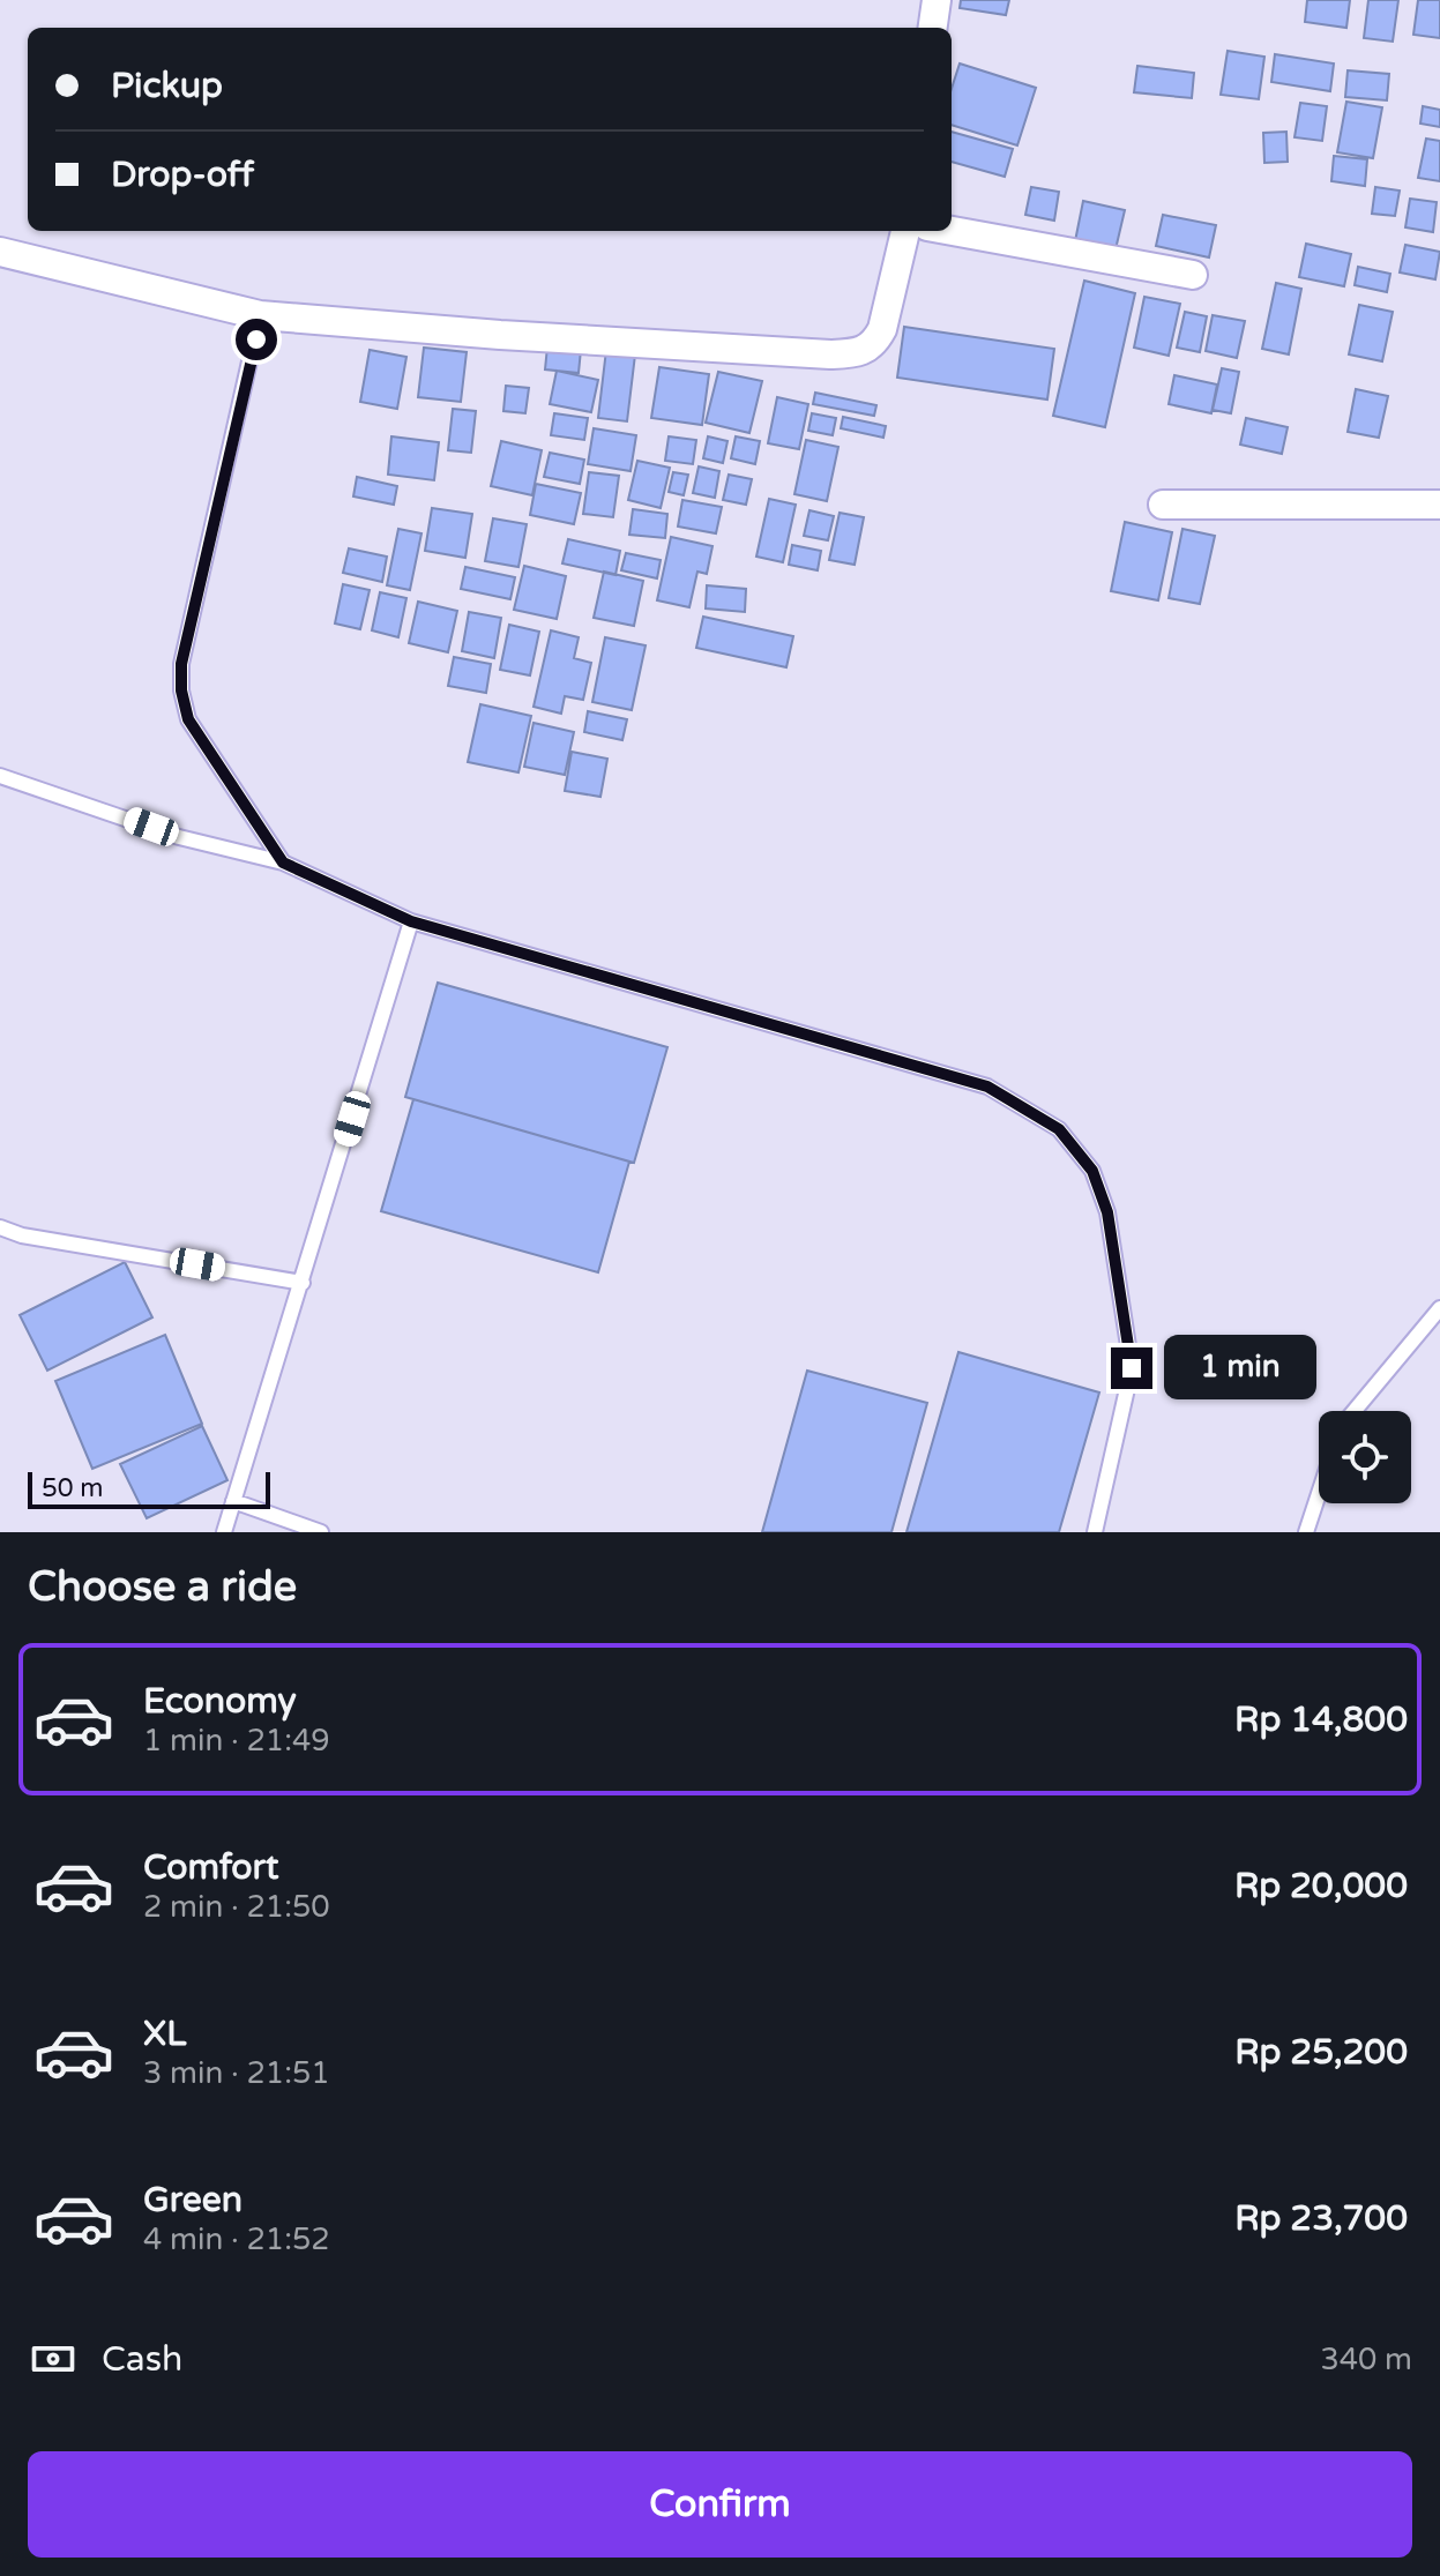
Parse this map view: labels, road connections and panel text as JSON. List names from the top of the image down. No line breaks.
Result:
{"scale_bar":"50 m","page":{"banner":["Pickup","Drop-off"],"bubble":"1 min","scale":"50 m","heading":"Choose a ride","list":[{"name":"Economy","note":"1 min · 21:49","value":"Rp 14,800"},{"name":"Comfort","note":"2 min · 21:50","value":"Rp 20,000"},{"name":"XL","note":"3 min · 21:51","value":"Rp 25,200"},{"name":"Green","note":"4 min · 21:52","value":"Rp 23,700"}],"pay":["Cash","340 m"],"buttons":"Confirm"}}
